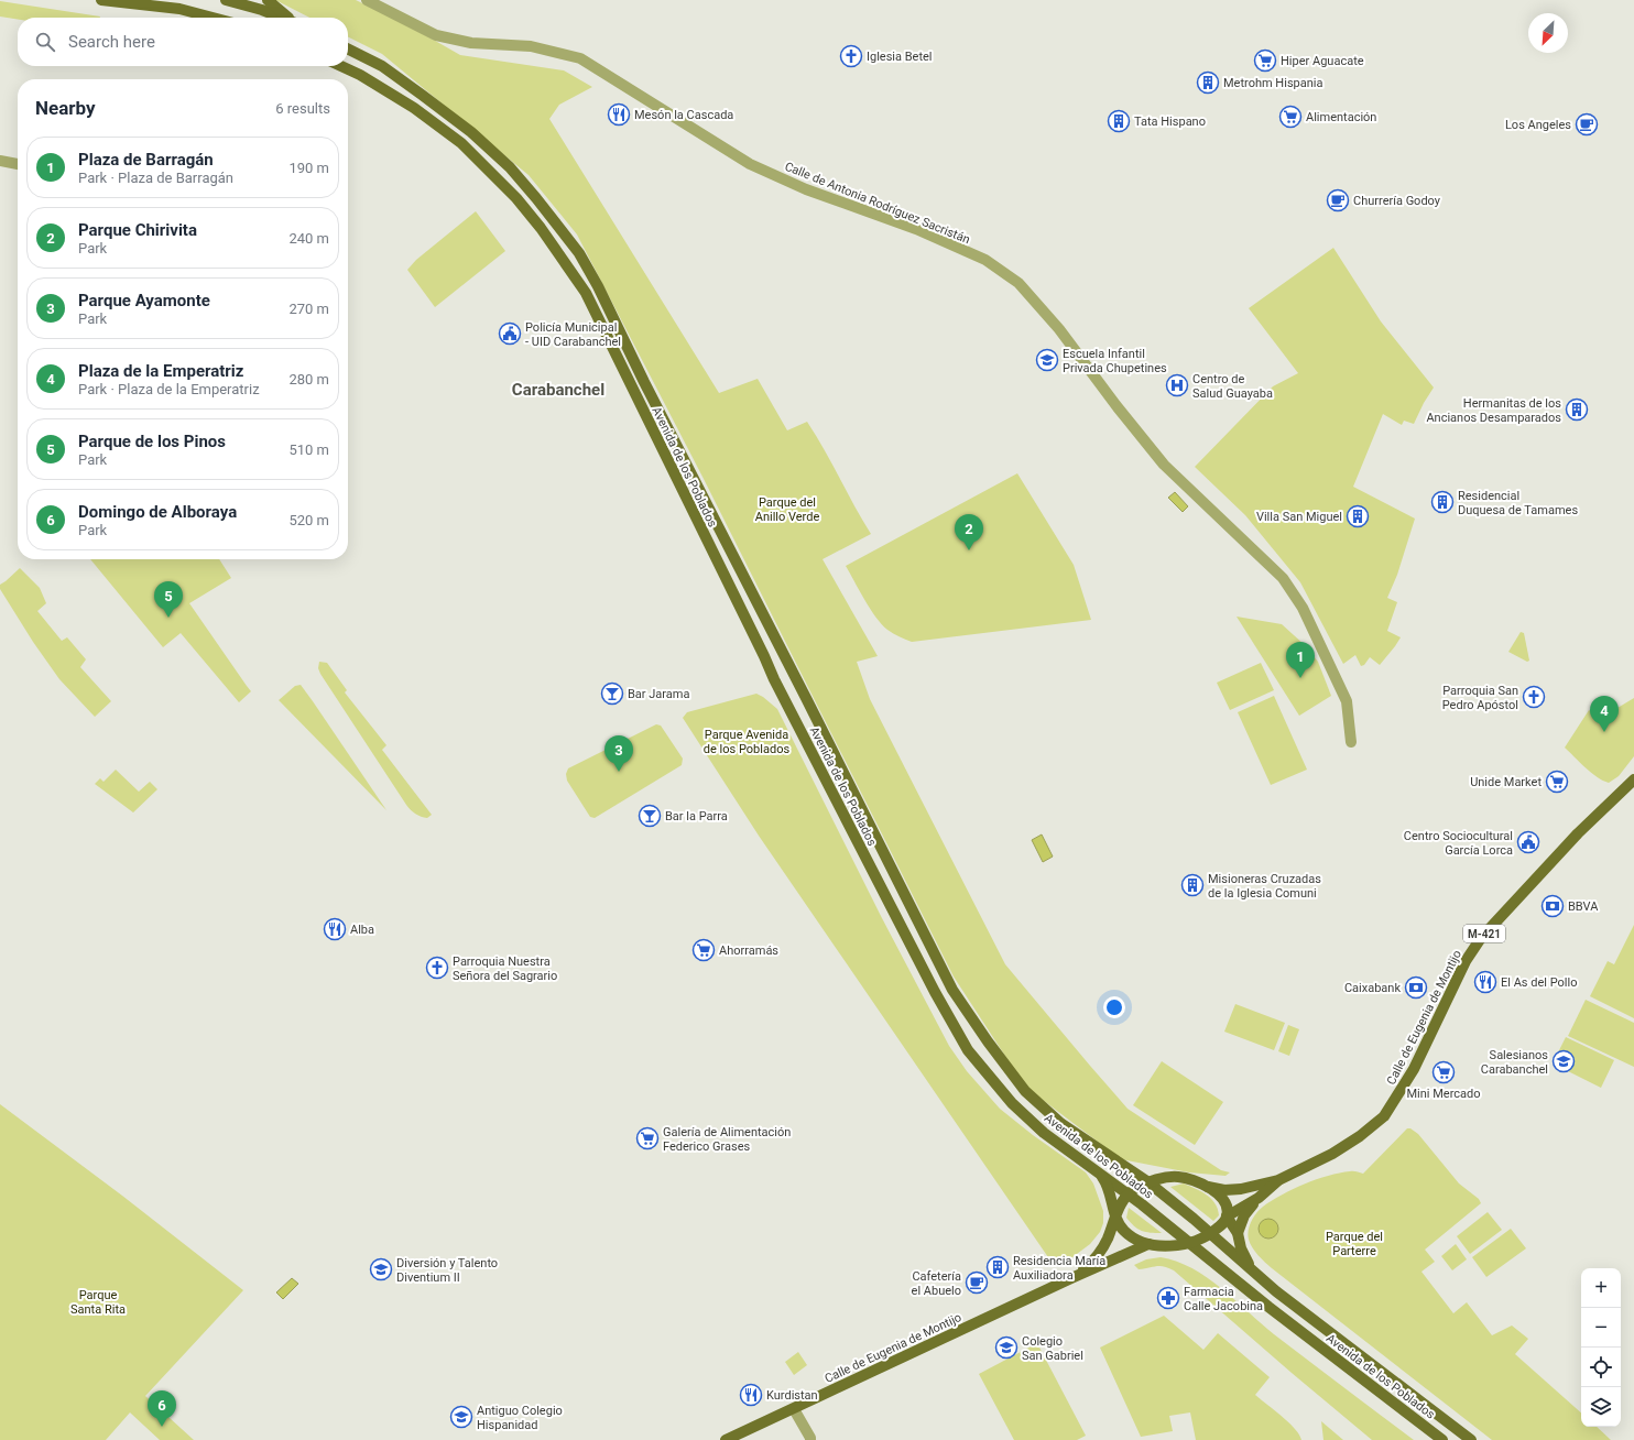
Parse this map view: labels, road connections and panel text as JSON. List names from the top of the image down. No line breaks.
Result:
{"streets":{"main road":["Avenida de los Poblados","M-421","Calle de Eugenia de Montijo"],"street":["Calle de Antonia Rodríguez Sacristán"]},"crossings":[["Avenida de los Poblados","Calle de Eugenia de Montijo"]],"districts":["Carabanchel"],"parks":["Parque del Anillo Verde","Parque Avenida de los Poblados","Parque del Parterre","Parque Santa Rita"],"places":{"church":["Iglesia Betel","Parroquia San Pedro Apóstol","Parroquia Nuestra Señora del Sagrario"],"supermarket":["Hiper Aguacate","Alimentación","Unide Market","Ahorramás","Mini Mercado","Galería de Alimentación Federico Grases"],"building":["Metrohm Hispania","Tata Hispano","Hermanitas de los Ancianos Desamparados","Residencial Duquesa de Tamames","Villa San Miguel","Misioneras Cruzadas de la Iglesia Comuni","Residencia María Auxiliadora"],"restaurant":["Mesón la Cascada","Alba","El As del Pollo","Kurdistan"],"cafe":["Los Angeles","Churrería Godoy","Cafetería el Abuelo"],"public building":["Policía Municipal - UID Carabanchel","Centro Sociocultural García Lorca"],"school or university":["Escuela Infantil Privada Chupetines","Salesianos Carabanchel","Diversión y Talento Diventium II","Colegio San Gabriel","Antiguo Colegio Hispanidad"],"hospital":["Centro de Salud Guayaba"],"bar":["Bar Jarama","Bar la Parra"],"bank":["BBVA","Caixabank"],"pharmacy":["Farmacia Calle Jacobina"]},"north":"bottom left","page":{"search":"Search here","heading":["Nearby","6 results"],"list":[{"mark":"1","name":"Plaza de Barragán","note":"Park · Plaza de Barragán","value":"190 m"},{"mark":"2","name":"Parque Chirivita","note":"Park","value":"240 m"},{"mark":"3","name":"Parque Ayamonte","note":"Park","value":"270 m"},{"mark":"4","name":"Plaza de la Emperatriz","note":"Park · Plaza de la Emperatriz","value":"280 m"},{"mark":"5","name":"Parque de los Pinos","note":"Park","value":"510 m"},{"mark":"6","name":"Domingo de Alboraya","note":"Park","value":"520 m"}],"pins":["2","5","1","4","3","6"],"map_buttons":["+","−"]}}
